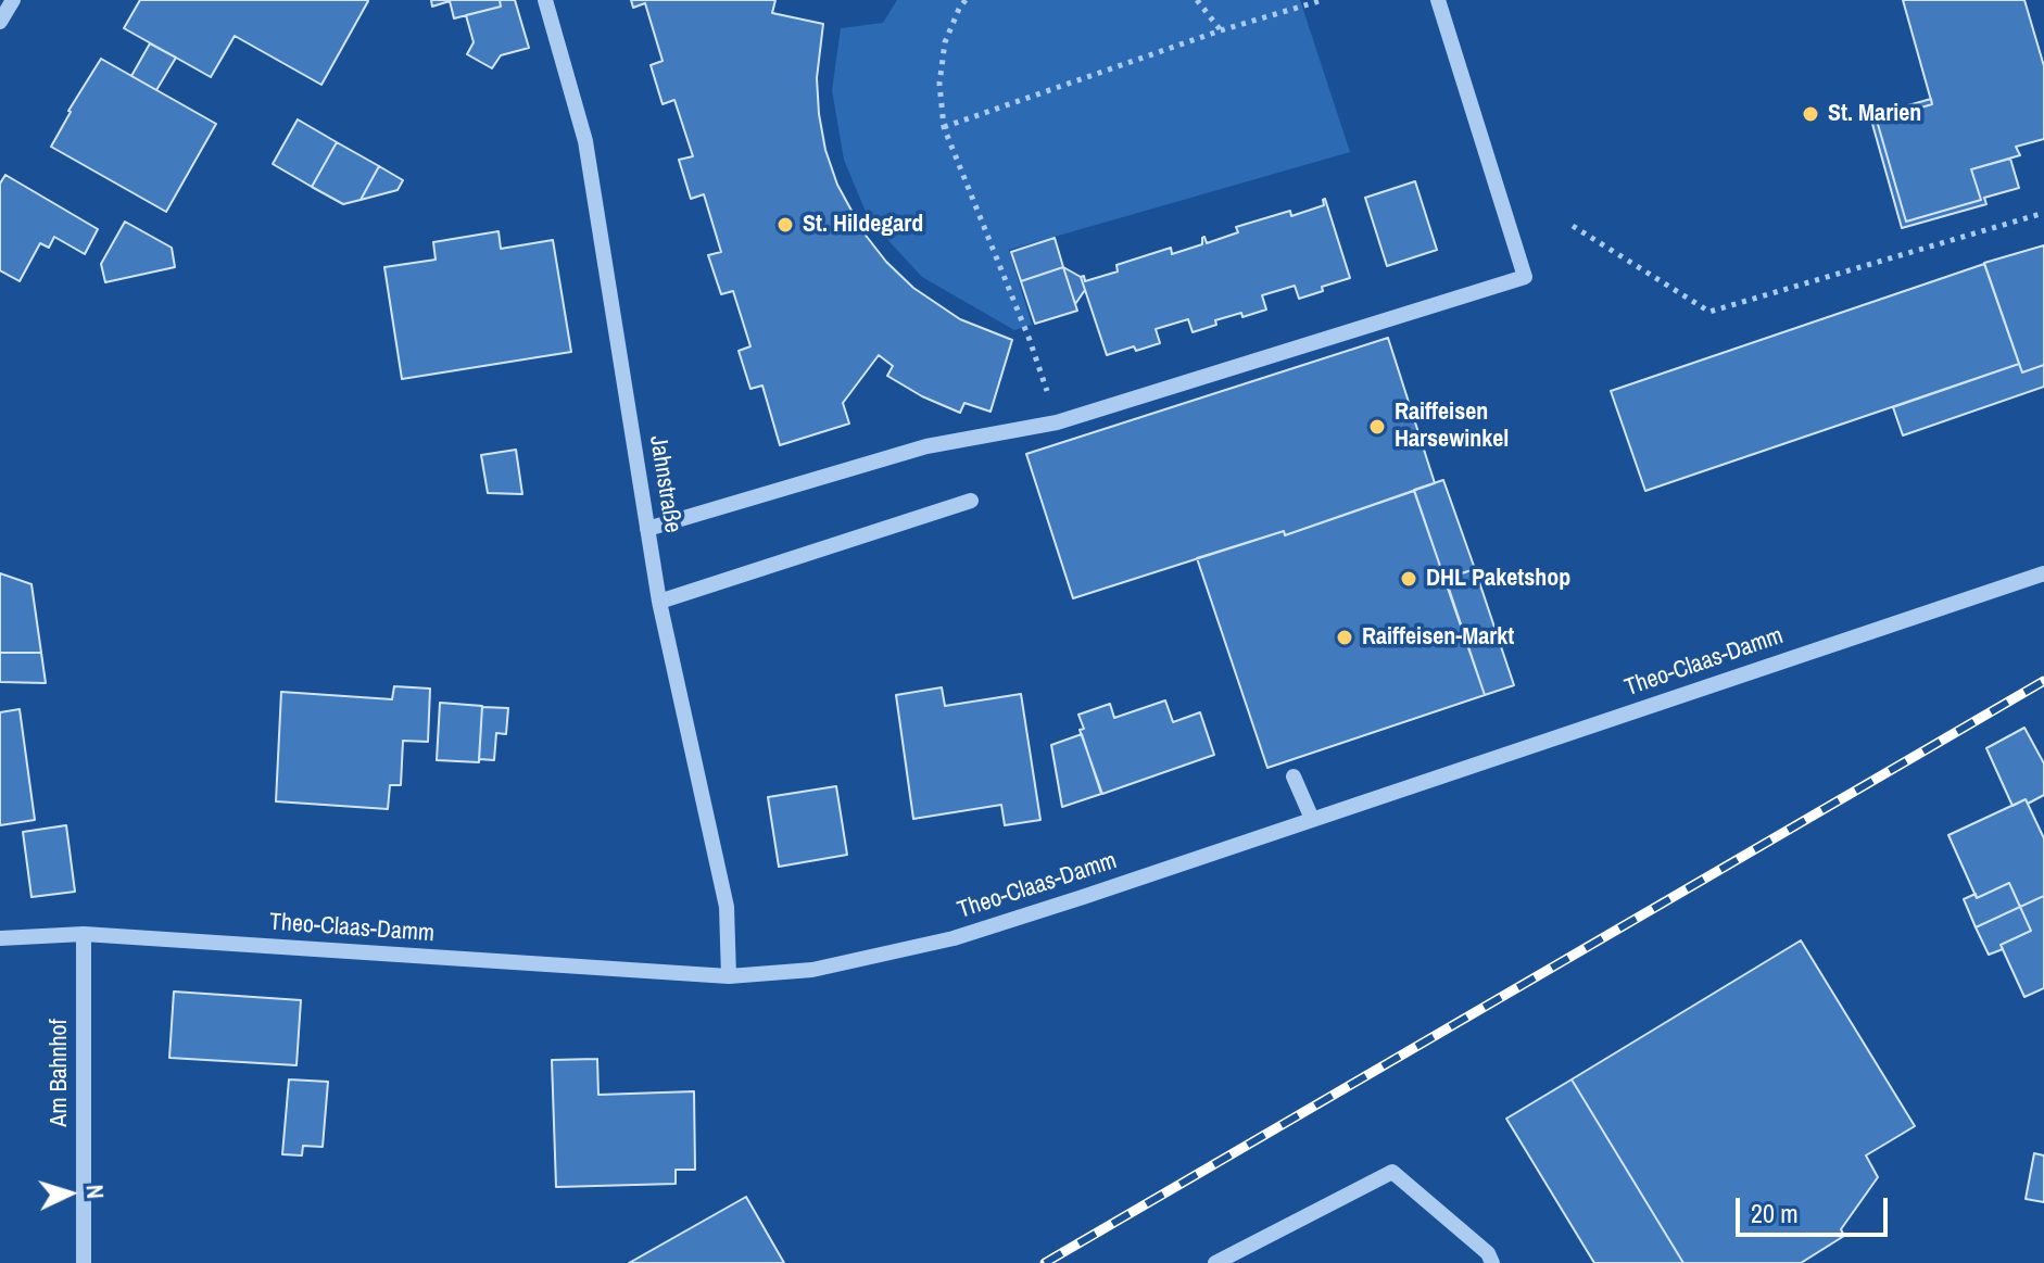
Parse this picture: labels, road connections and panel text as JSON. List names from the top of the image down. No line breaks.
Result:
{"streets":{"street":["Jahnstraße","Theo-Claas-Damm","Am Bahnhof"]},"crossings":[["Jahnstraße","Theo-Claas-Damm"],["Theo-Claas-Damm","Am Bahnhof"]],"places":["St. Marien","St. Hildegard","Raiffeisen Harsewinkel","DHL Paketshop","Raiffeisen-Markt"],"scale_bar":"20 m","north":"right"}
